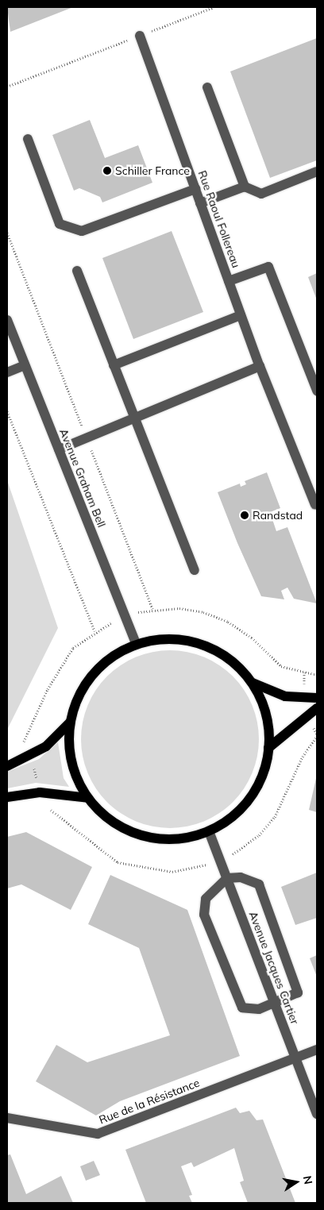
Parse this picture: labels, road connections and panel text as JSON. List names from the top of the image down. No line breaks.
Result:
{"streets":{"street":["Rue Raoul Follereau","Avenue Graham Bell","Avenue Jacques Cartier","Rue de la Résistance"]},"crossings":[["Avenue Jacques Cartier","Rue de la Résistance"]],"places":["Schiller France","Randstad"],"north":"right"}
